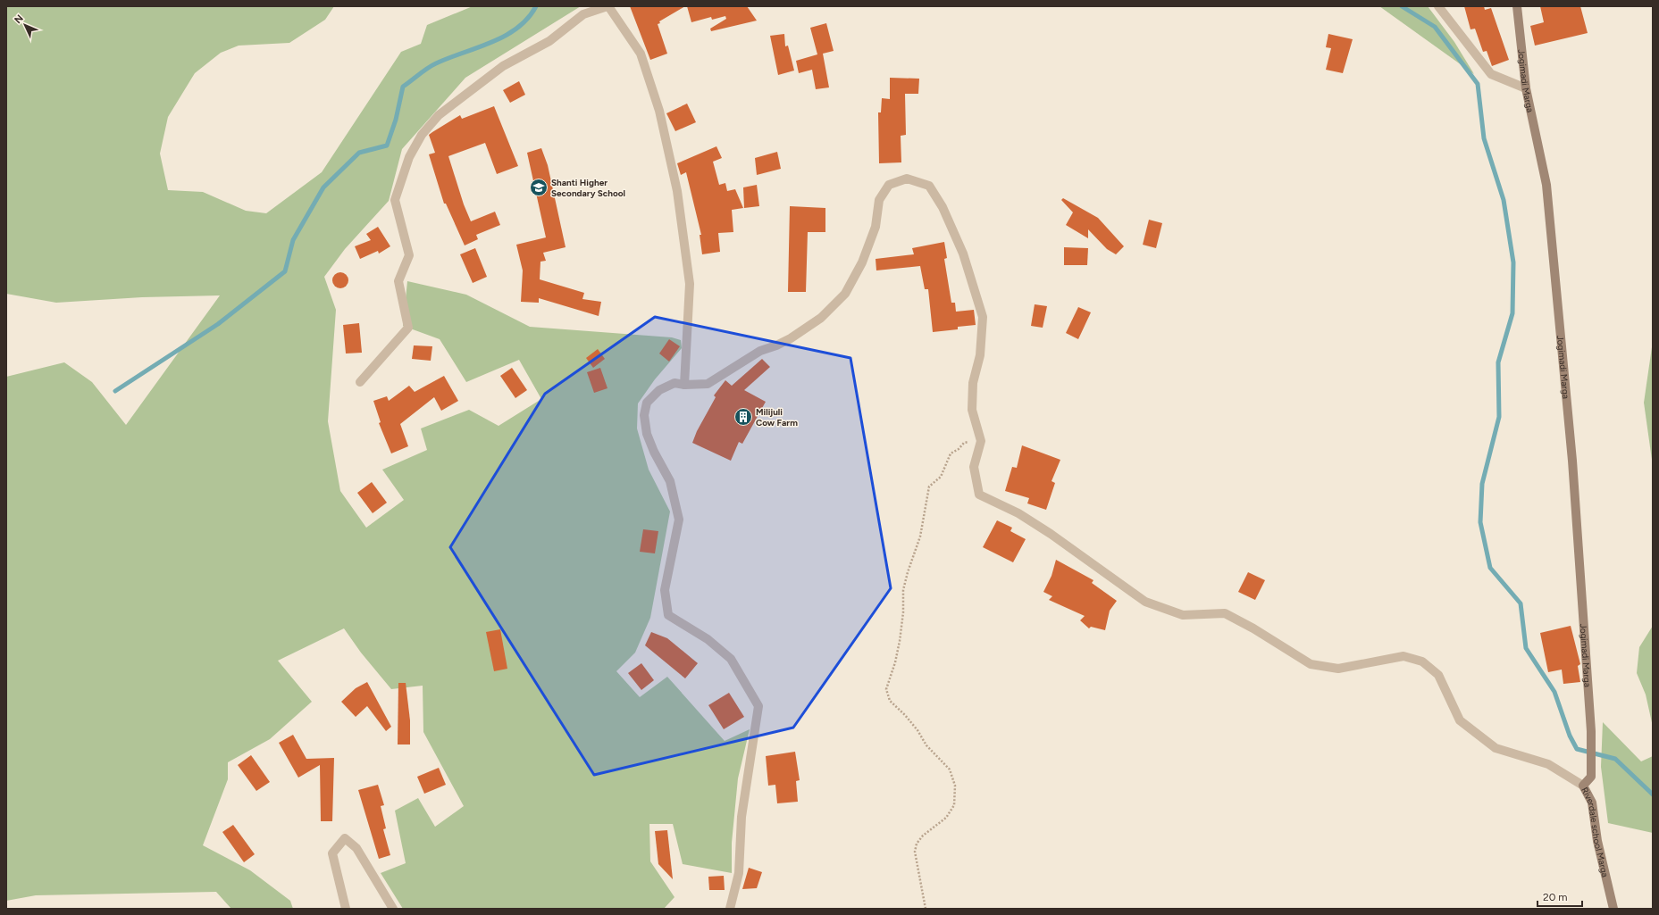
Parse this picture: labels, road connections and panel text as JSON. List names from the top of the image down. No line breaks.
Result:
{"streets":{"main road":["Jogimadi Marga","Riverdale school Marga"]},"crossings":[["Jogimadi Marga","Riverdale school Marga"]],"places":{"school or university":["Shanti Higher Secondary School"],"building":["Milijuli Cow Farm"]},"scale_bar":"20 m","north":"top left"}
